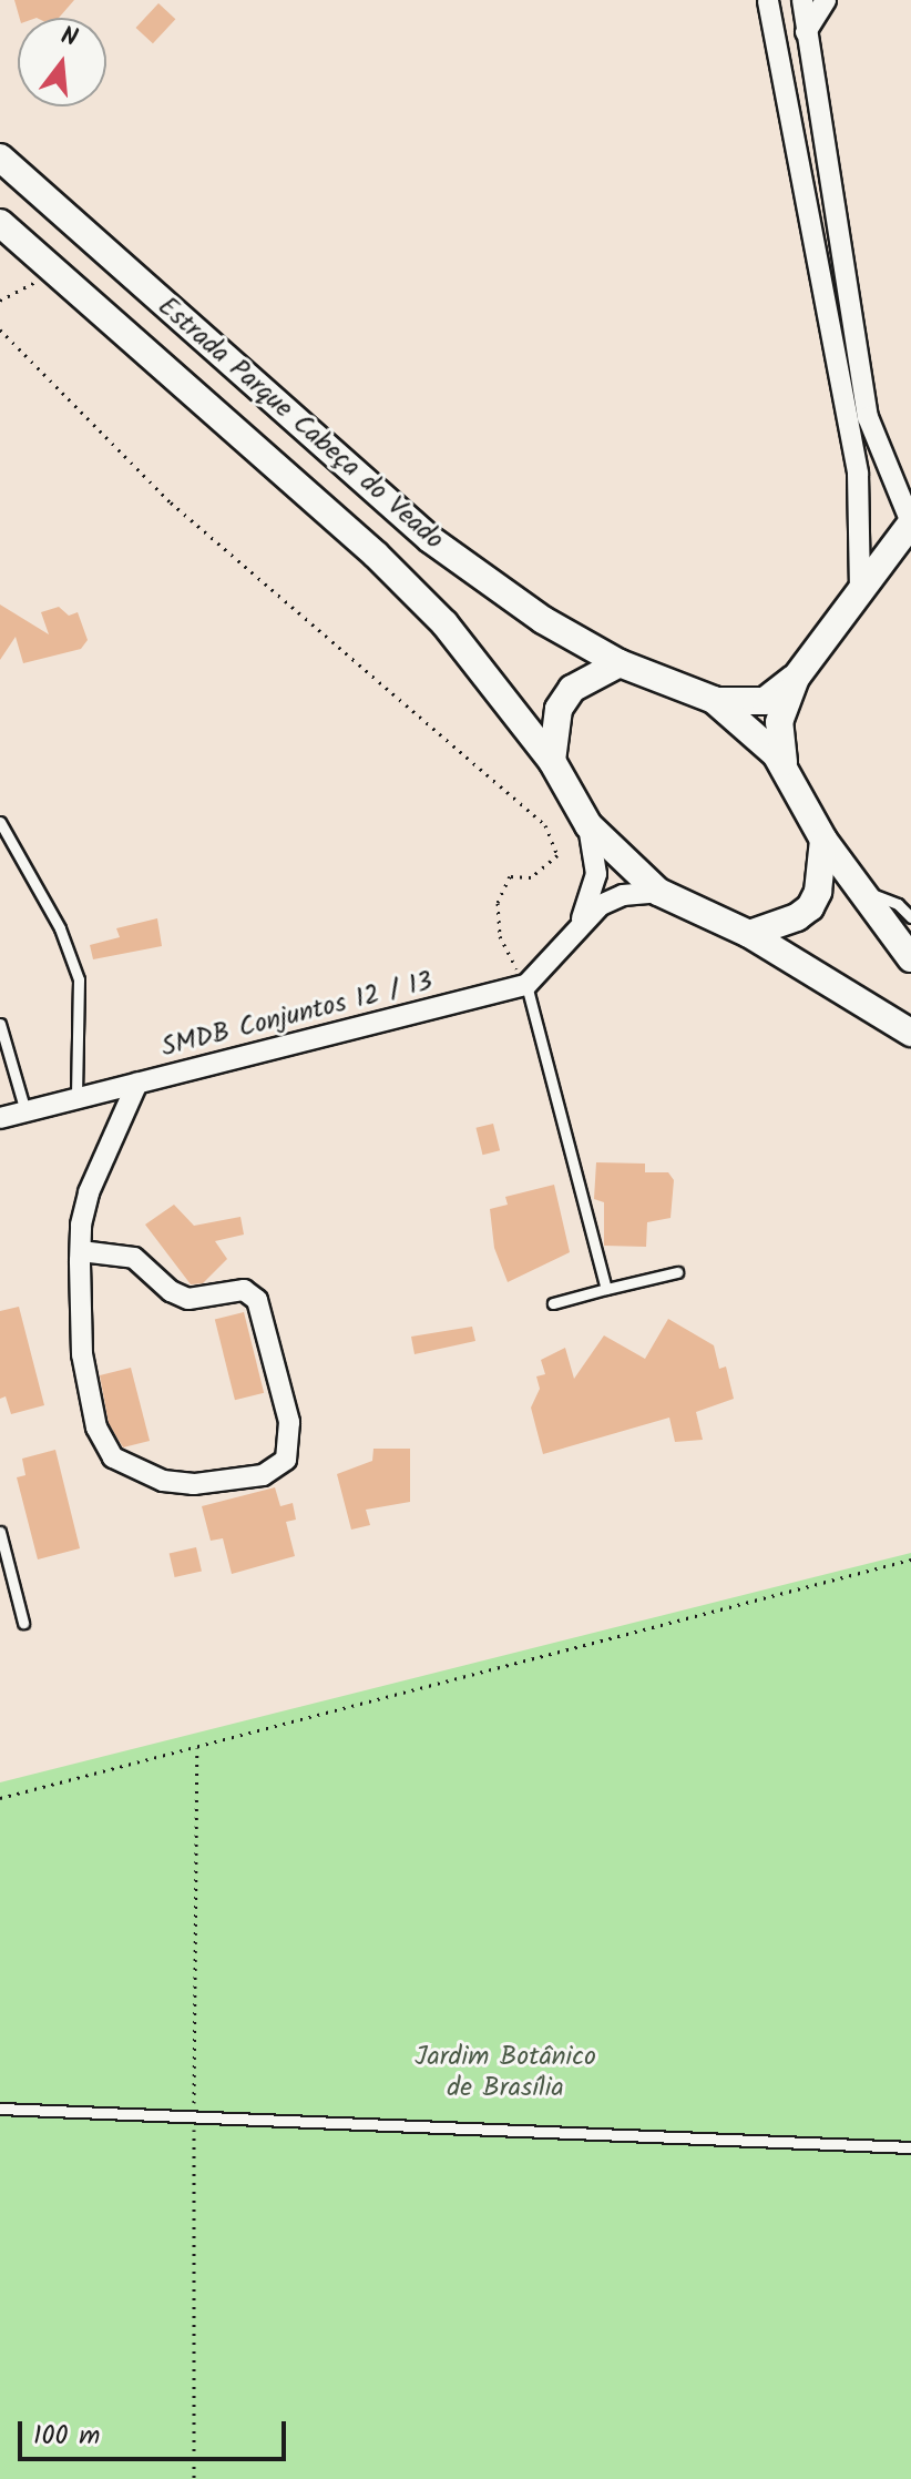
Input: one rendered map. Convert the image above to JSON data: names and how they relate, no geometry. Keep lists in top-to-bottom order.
{
  "streets": {
    "main road": ["Estrada Parque Cabeça do Veado"],
    "street": ["SMDB Conjuntos 12 / 13"]
  },
  "parks": ["Jardim Botânico de Brasília"],
  "scale_bar": "100 m",
  "north": "top"
}
